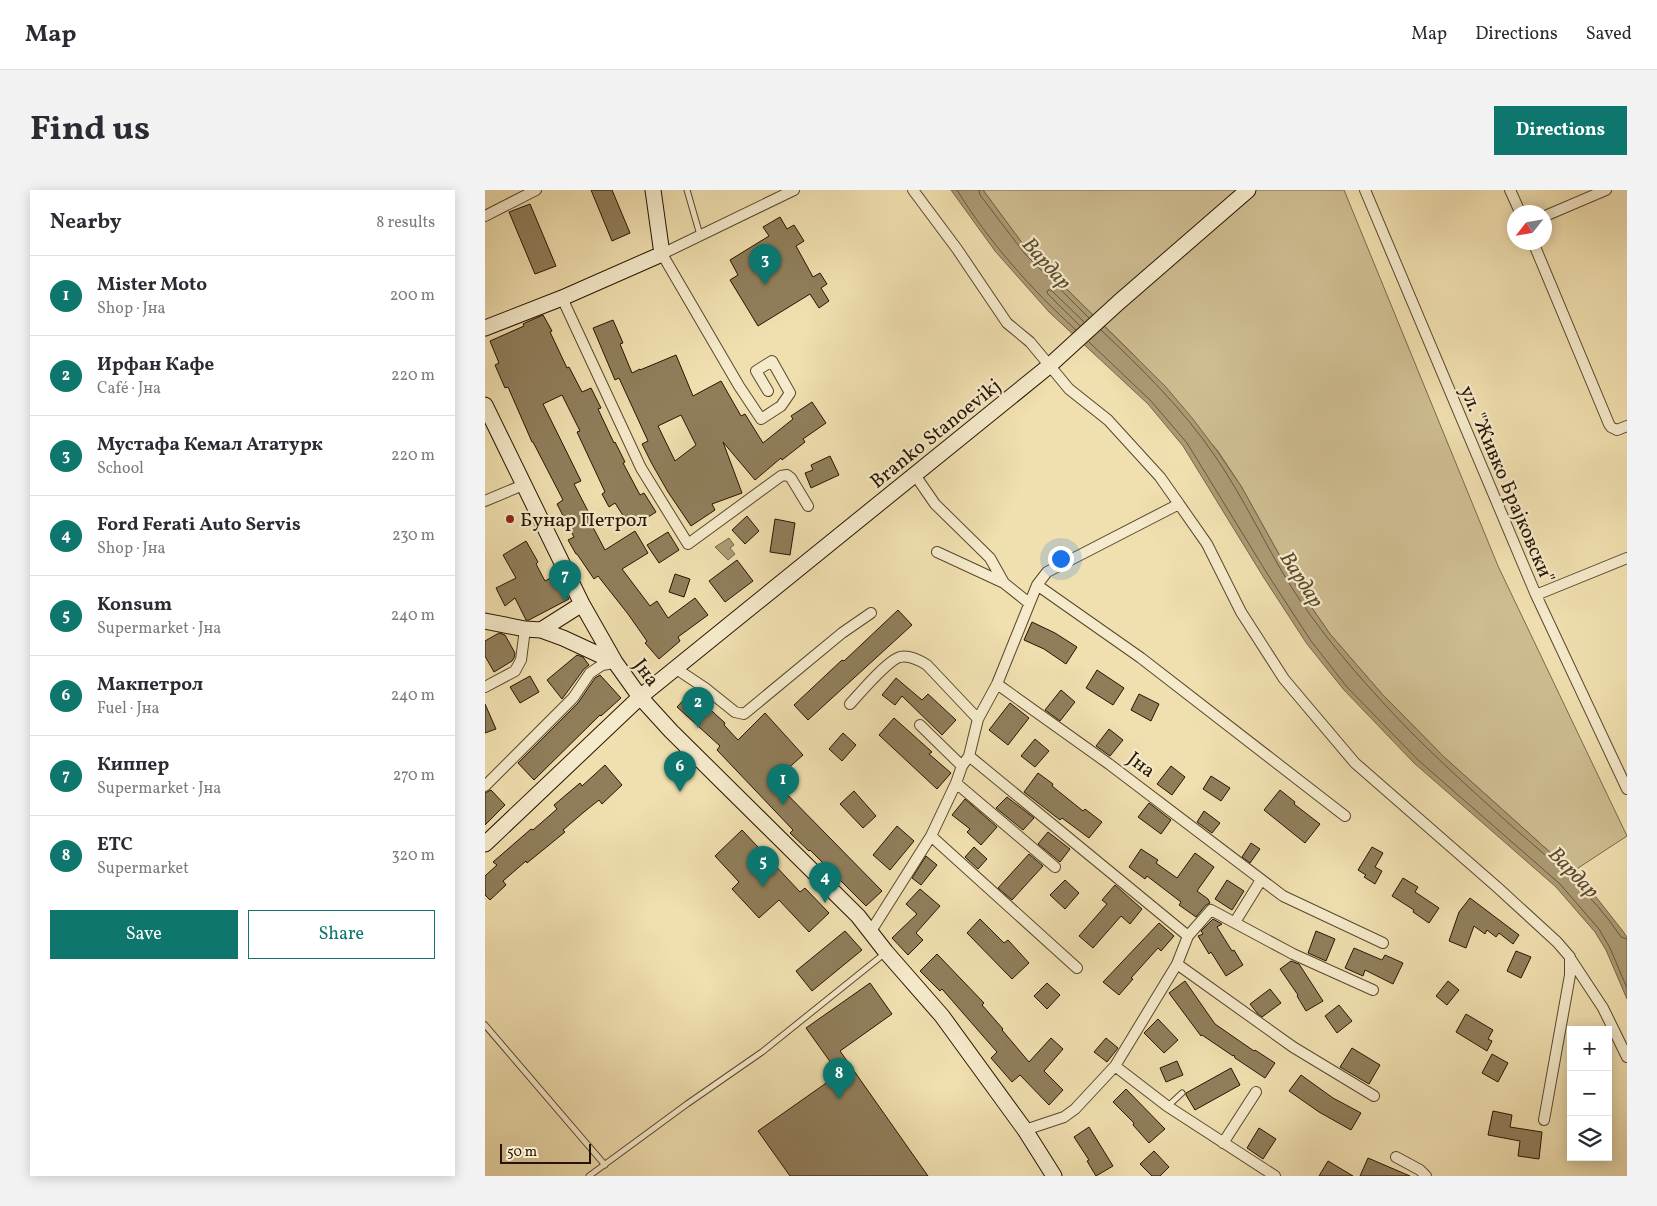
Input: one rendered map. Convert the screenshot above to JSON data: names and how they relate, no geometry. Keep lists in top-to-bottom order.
{
  "streets": {
    "street": ["Branko Stanoevikj", "ул. \"Живко Брајковски\"", "Јна"]
  },
  "crossings": [
    ["Branko Stanoevikj", "Јна"]
  ],
  "water": ["Вардар"],
  "places": ["Бунар Петрол"],
  "scale_bar": "50 m",
  "north": "bottom left",
  "page": {
    "header": "Map",
    "nav": ["Map", "Directions", "Saved"],
    "title": "Find us",
    "buttons": [
      "Directions",
      ["Save", "Share"]
    ],
    "heading": ["Nearby", "8 results"],
    "pins": [
      "3",
      "7",
      "2",
      "6",
      "1",
      "5",
      "4",
      "8"
    ],
    "list": [
      {
        "mark": "1",
        "name": "Mister Moto",
        "note": "Shop · Јна",
        "value": "200 m"
      },
      {
        "mark": "2",
        "name": "Ирфан Кафе",
        "note": "Café · Јна",
        "value": "220 m"
      },
      {
        "mark": "3",
        "name": "Мустафа Кемал Ататурк",
        "note": "School",
        "value": "220 m"
      },
      {
        "mark": "4",
        "name": "Ford Ferati Auto Servis",
        "note": "Shop · Јна",
        "value": "230 m"
      },
      {
        "mark": "5",
        "name": "Konsum",
        "note": "Supermarket · Јна",
        "value": "240 m"
      },
      {
        "mark": "6",
        "name": "Макпетрол",
        "note": "Fuel · Јна",
        "value": "240 m"
      },
      {
        "mark": "7",
        "name": "Киппер",
        "note": "Supermarket · Јна",
        "value": "270 m"
      },
      {
        "mark": "8",
        "name": "ETC",
        "note": "Supermarket",
        "value": "320 m"
      }
    ],
    "map_buttons": ["+", "−"],
    "scale": "50 m"
  }
}
